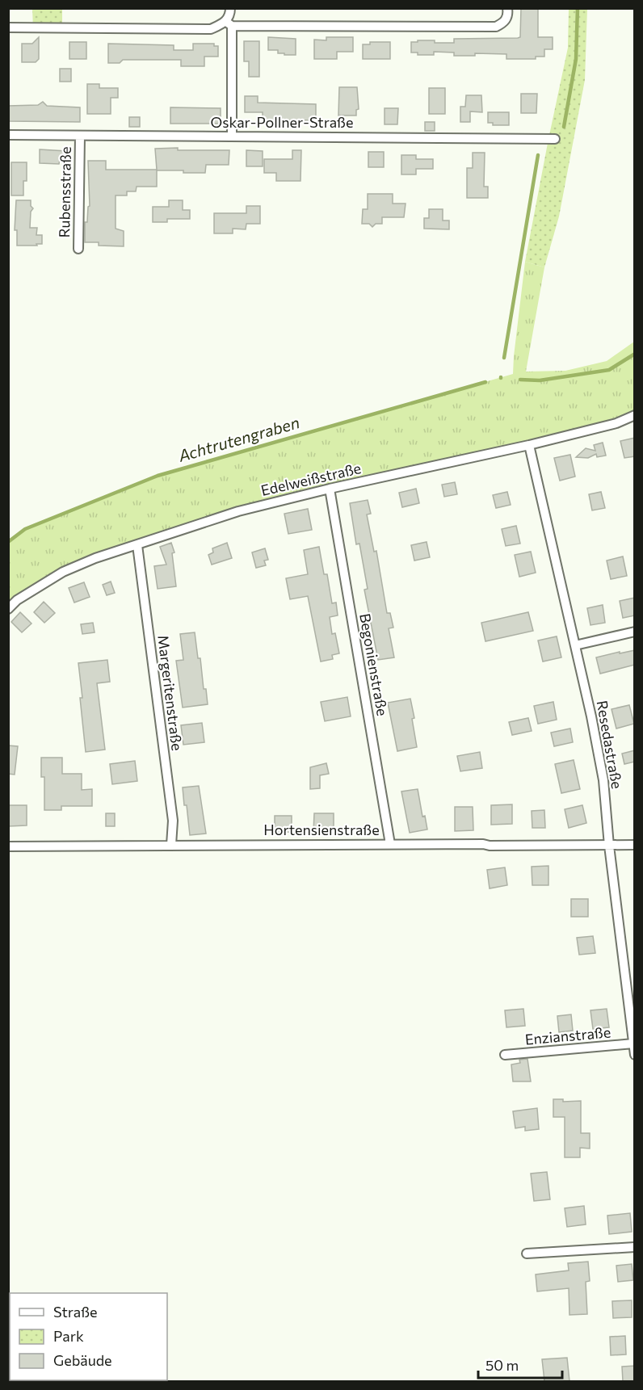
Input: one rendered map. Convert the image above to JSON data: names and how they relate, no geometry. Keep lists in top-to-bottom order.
{
  "streets": {
    "street": [
      "Oskar-Pollner-Straße",
      "Rubensstraße",
      "Edelweißstraße",
      "Begonienstraße",
      "Margeritenstraße",
      "Resedastraße",
      "Hortensienstraße",
      "Enzianstraße"
    ]
  },
  "crossings": [
    ["Oskar-Pollner-Straße", "Rubensstraße"],
    ["Edelweißstraße", "Begonienstraße"],
    ["Edelweißstraße", "Margeritenstraße"],
    ["Edelweißstraße", "Resedastraße"],
    ["Begonienstraße", "Hortensienstraße"],
    ["Margeritenstraße", "Hortensienstraße"],
    ["Resedastraße", "Hortensienstraße"],
    ["Resedastraße", "Enzianstraße"]
  ],
  "water": ["Achtrutengraben"],
  "legend": ["Straße", "Park", "Gebäude"],
  "scale_bar": "50 m"
}
